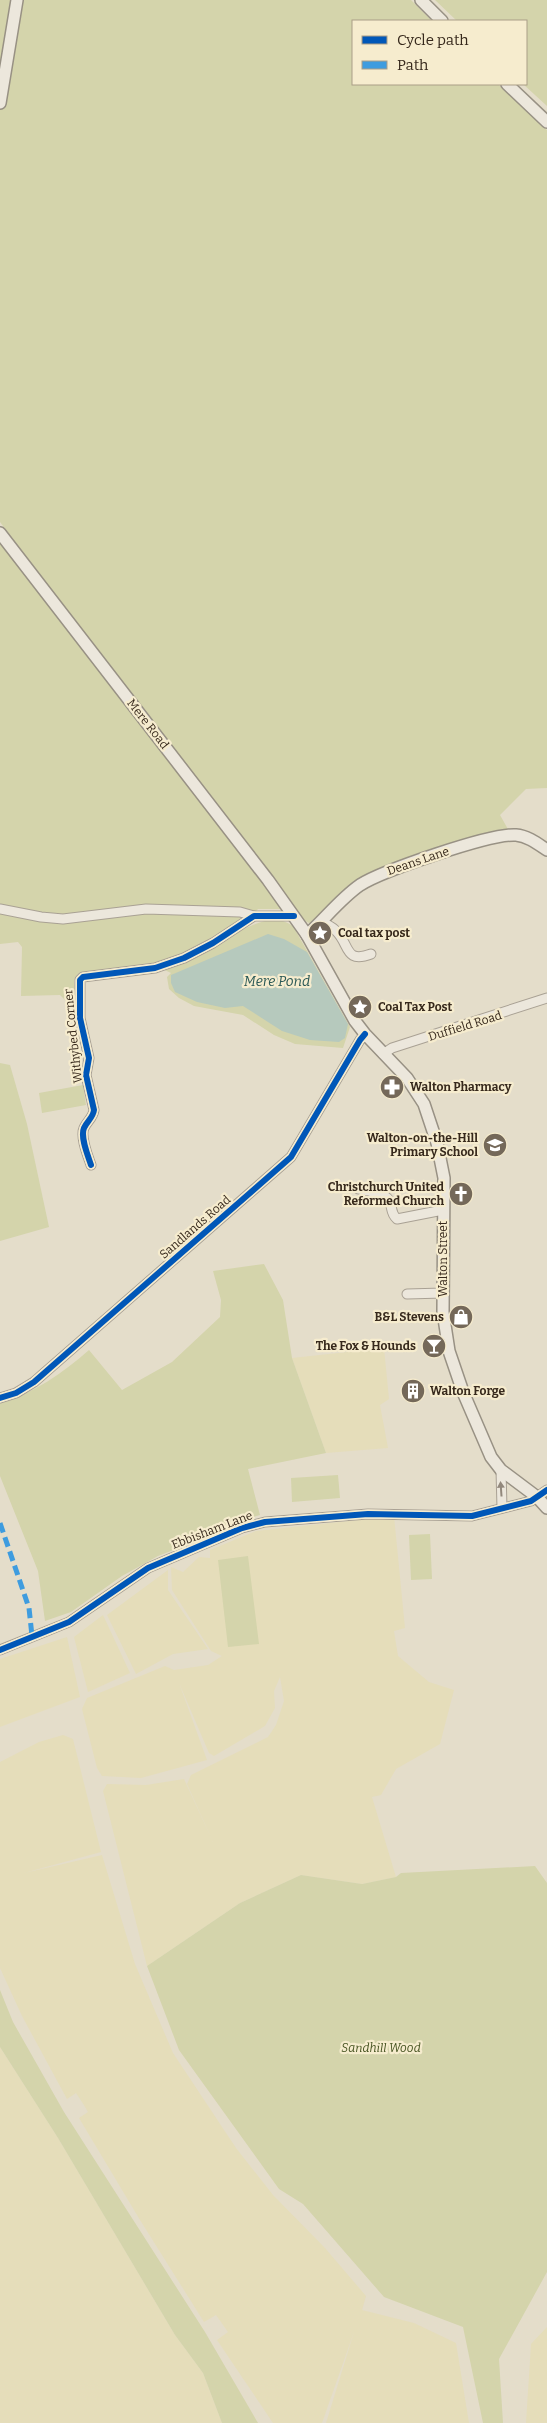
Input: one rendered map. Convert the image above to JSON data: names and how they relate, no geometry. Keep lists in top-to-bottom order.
{
  "streets": {
    "main road": ["Mere Road", "Deans Lane", "Walton Street"],
    "street": [
      "Duffield Road",
      "Withybed Corner",
      "Sandlands Road",
      "Ebbisham Lane"
    ]
  },
  "crossings": [
    ["Mere Road", "Walton Street"],
    ["Deans Lane", "Walton Street"],
    ["Duffield Road", "Walton Street"],
    ["Sandlands Road", "Walton Street"],
    ["Walton Street", "Ebbisham Lane"]
  ],
  "water": ["Mere Pond"],
  "parks": ["Sandhill Wood"],
  "places": {
    "place": ["Coal tax post", "Coal Tax Post"],
    "pharmacy": ["Walton Pharmacy"],
    "school or university": ["Walton-on-the-Hill Primary School"],
    "church": ["Christchurch United Reformed Church"],
    "shop": ["B&L Stevens"],
    "bar": ["The Fox & Hounds"],
    "building": ["Walton Forge"]
  },
  "legend": ["Cycle path", "Path"]
}
